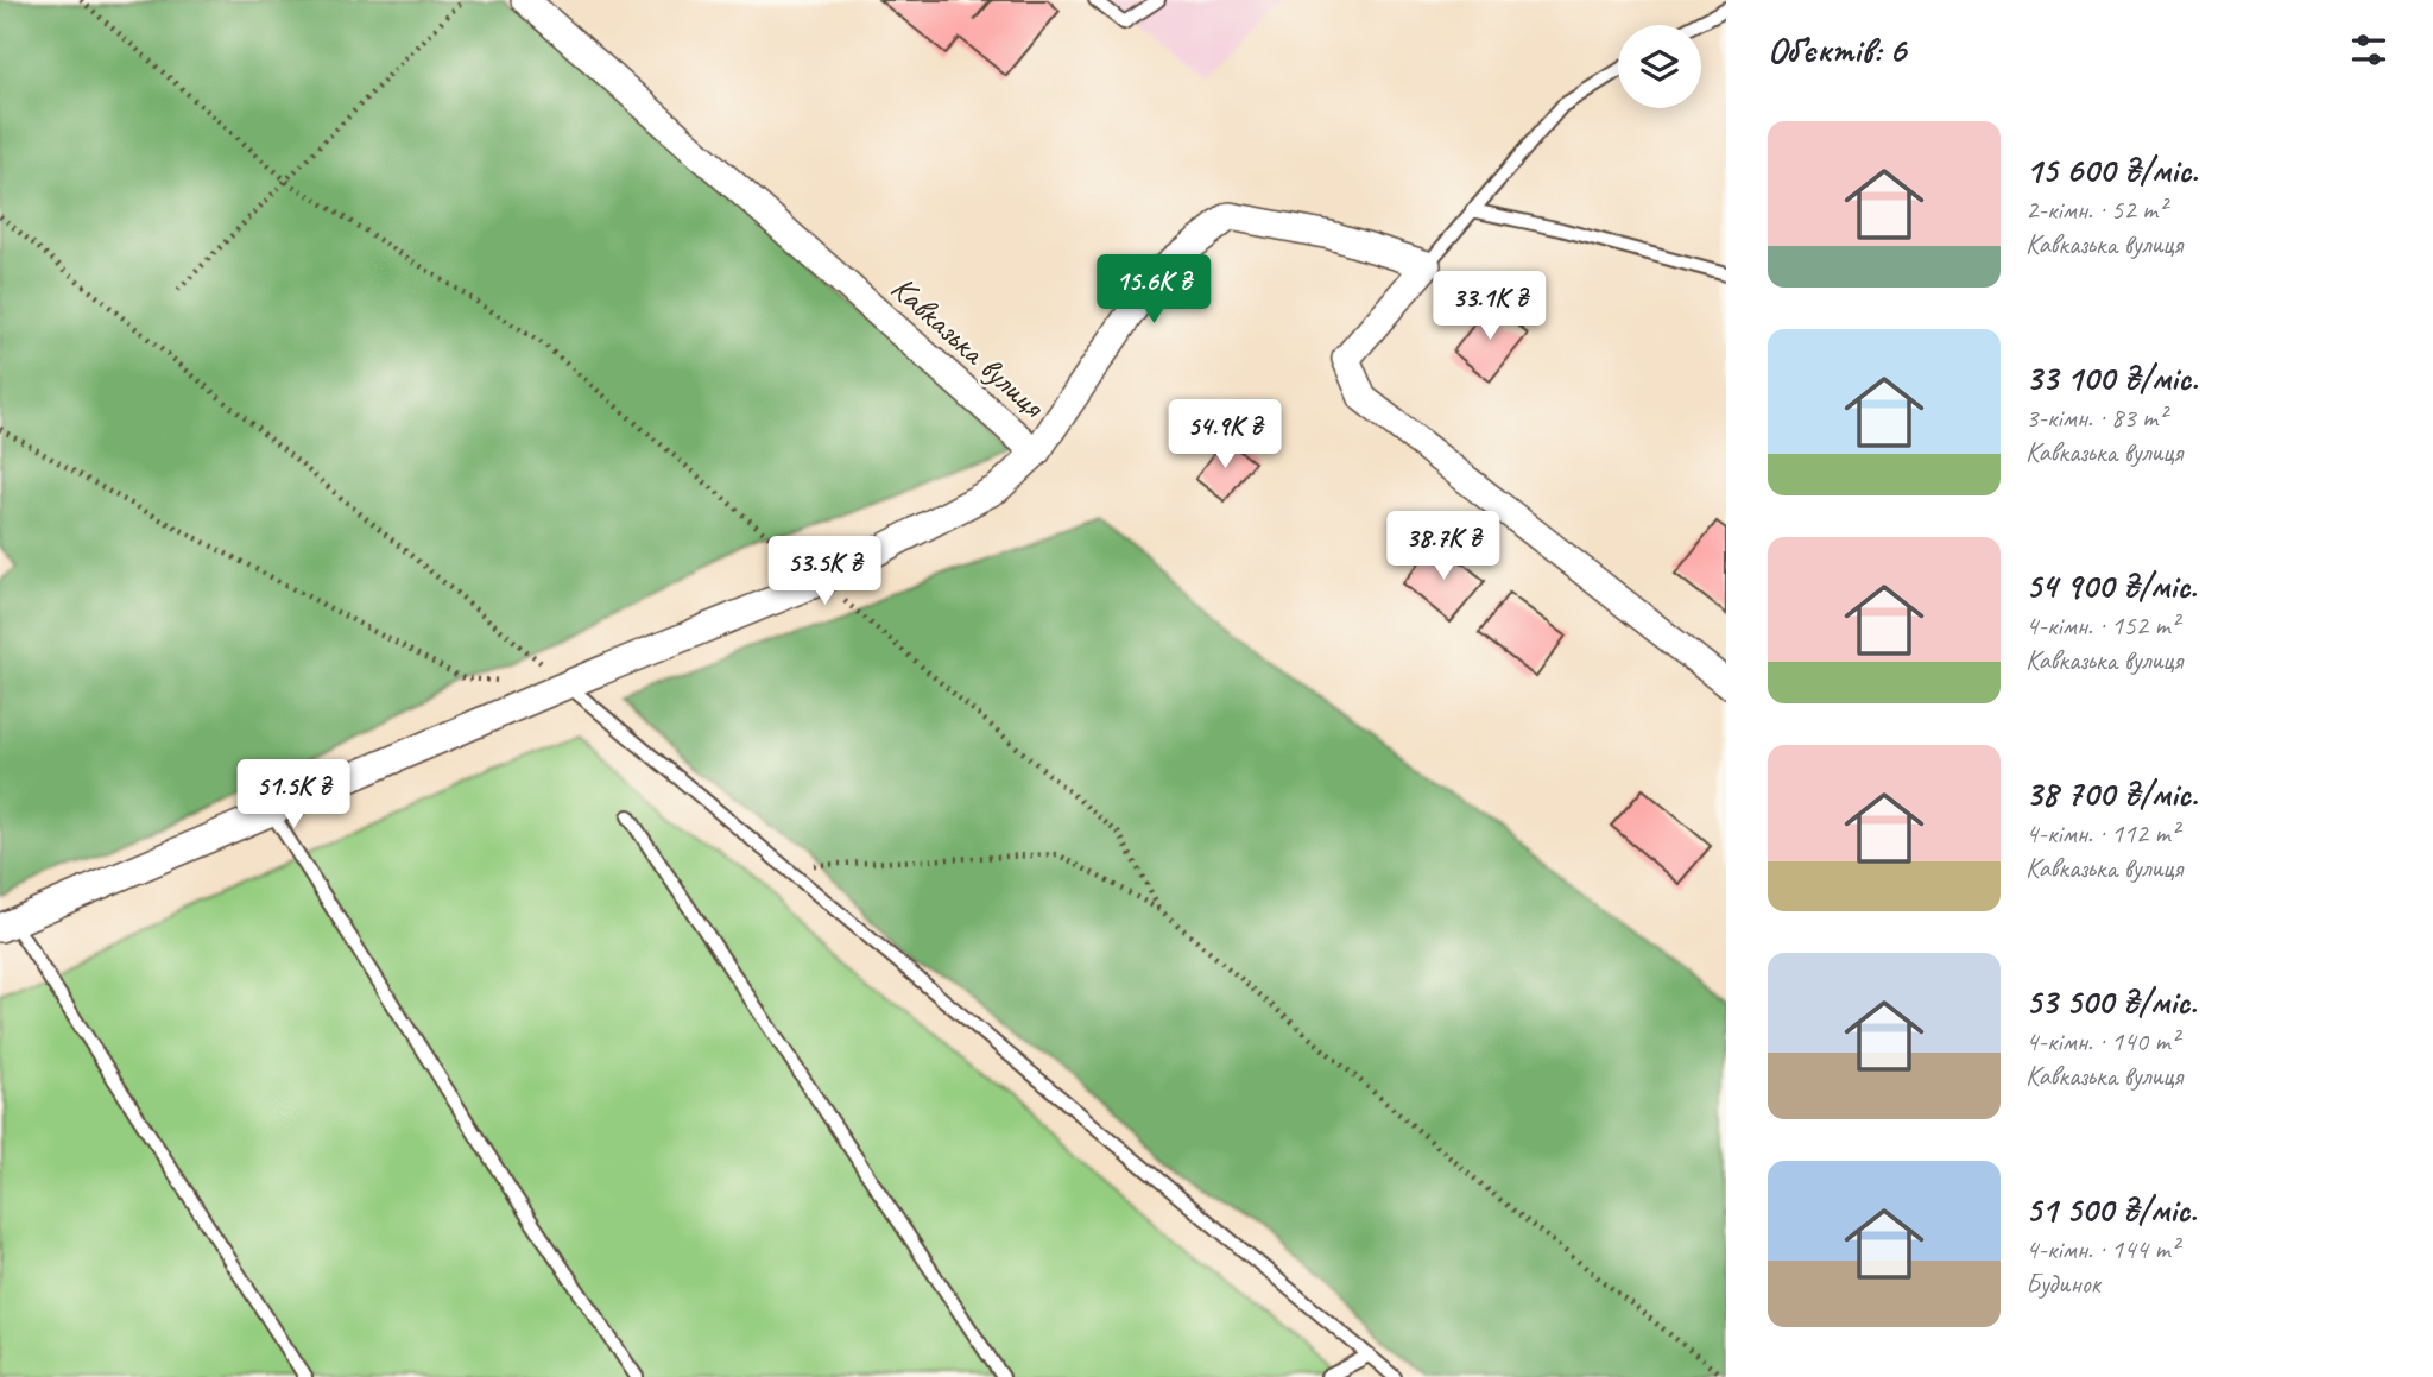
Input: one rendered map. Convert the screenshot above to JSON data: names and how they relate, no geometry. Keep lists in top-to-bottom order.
{
  "streets": {
    "street": ["Кавказька вулиця"]
  },
  "page": {
    "heading": "Об’єктів: 6",
    "list": [
      {
        "name": "15 600 ₴/міс.",
        "note": "2-кімн. · 52 m² · Кавказька вулиця"
      },
      {
        "name": "33 100 ₴/міс.",
        "note": "3-кімн. · 83 m² · Кавказька вулиця"
      },
      {
        "name": "54 900 ₴/міс.",
        "note": "4-кімн. · 152 m² · Кавказька вулиця"
      },
      {
        "name": "38 700 ₴/міс.",
        "note": "4-кімн. · 112 m² · Кавказька вулиця"
      },
      {
        "name": "53 500 ₴/міс.",
        "note": "4-кімн. · 140 m² · Кавказька вулиця"
      },
      {
        "name": "51 500 ₴/міс.",
        "note": "4-кімн. · 144 m² · Будинок"
      }
    ],
    "price": [
      "15.6K ₴",
      "33.1K ₴",
      "54.9K ₴",
      "38.7K ₴",
      "53.5K ₴",
      "51.5K ₴"
    ]
  }
}
